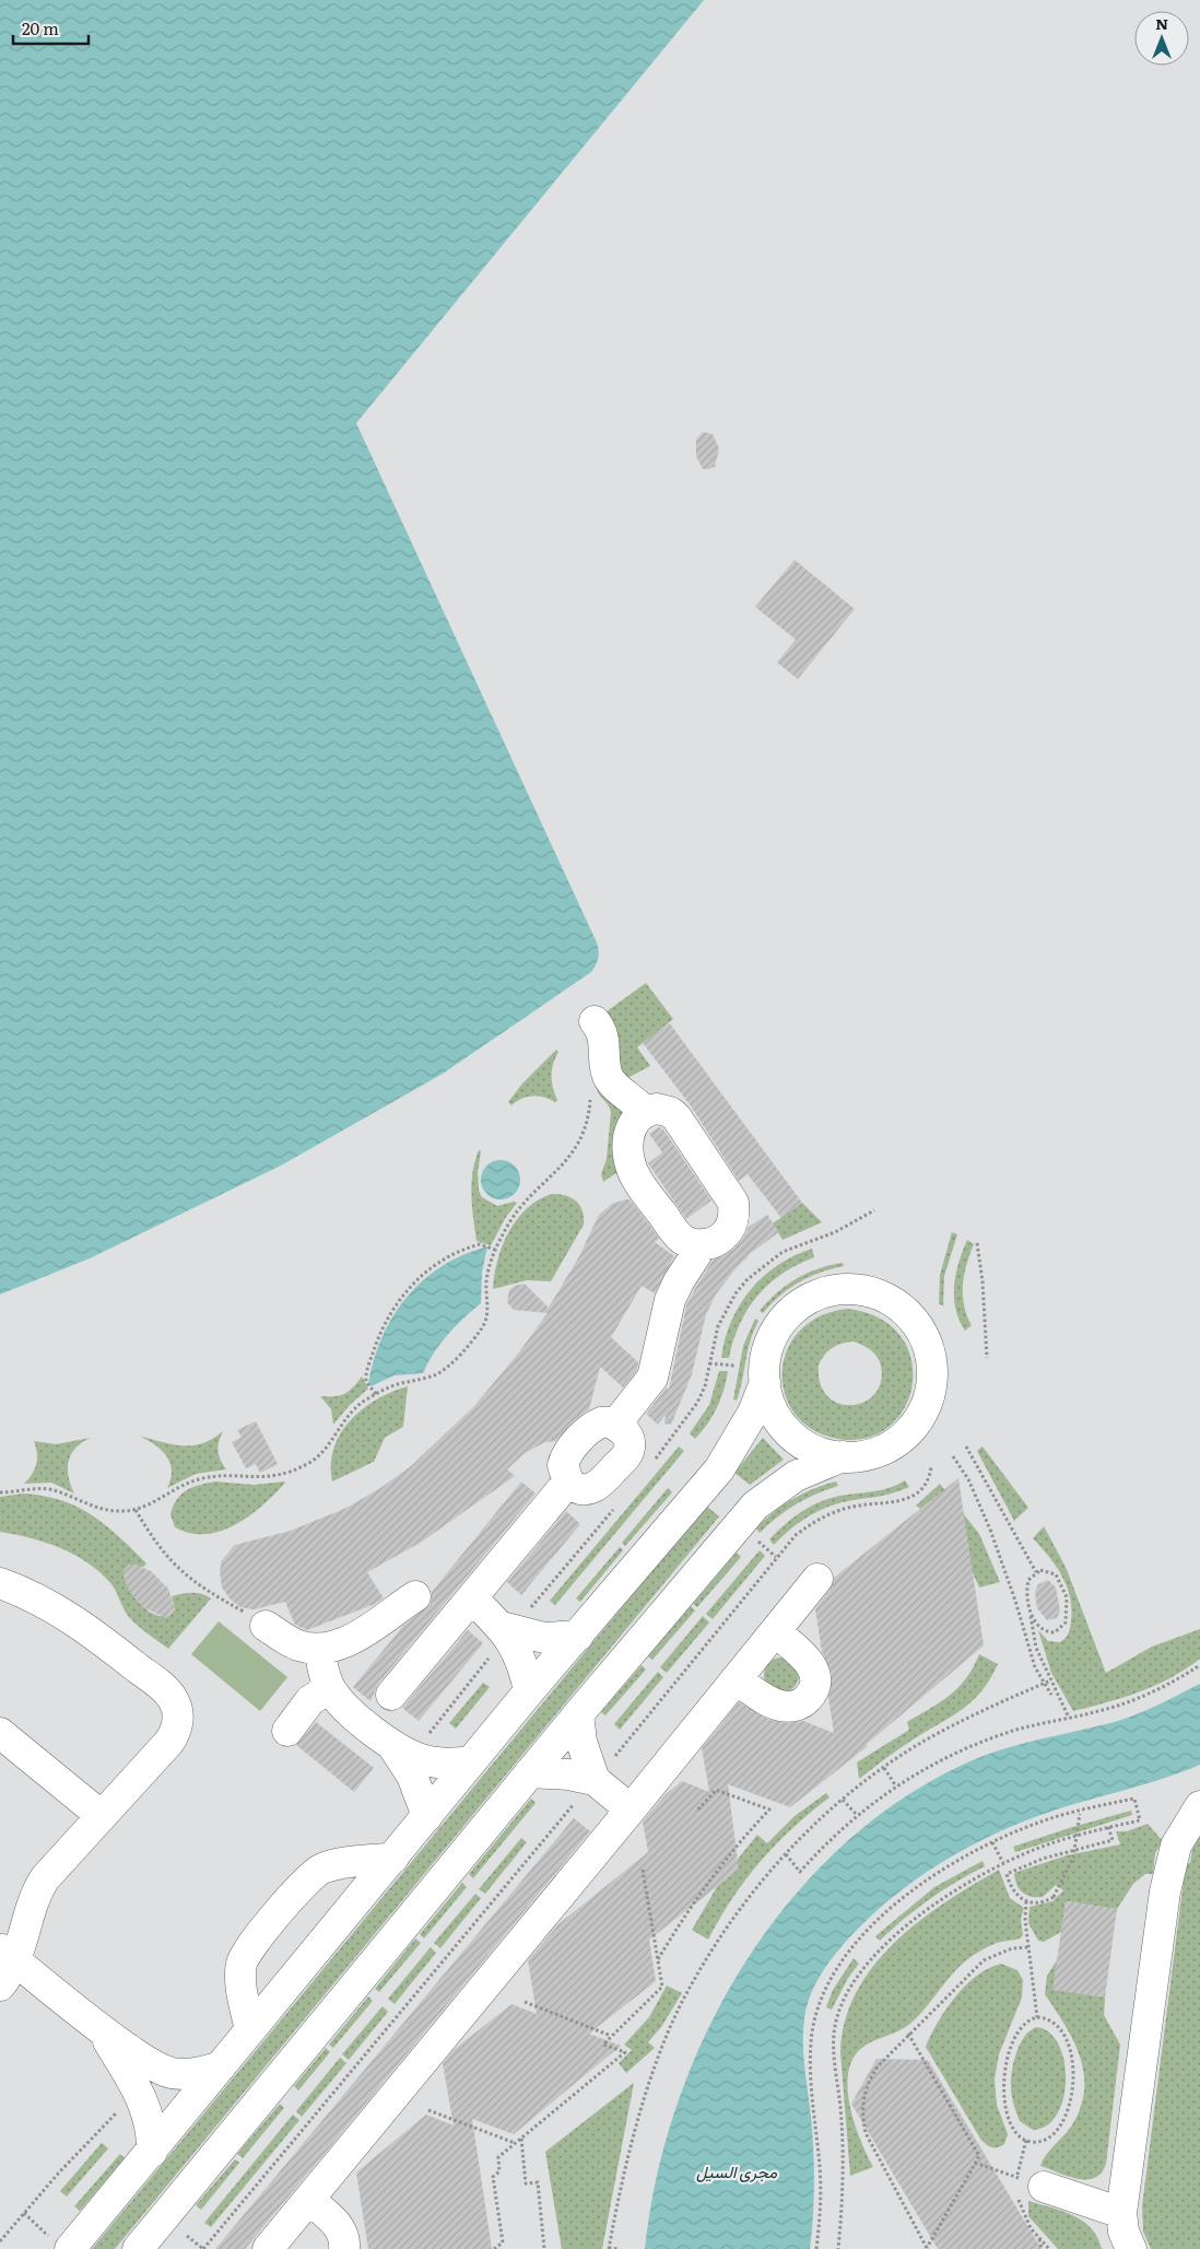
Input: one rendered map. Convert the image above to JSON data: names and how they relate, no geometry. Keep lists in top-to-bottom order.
{
  "water": ["مجرى السيل"],
  "scale_bar": "20 m",
  "north": "top"
}
